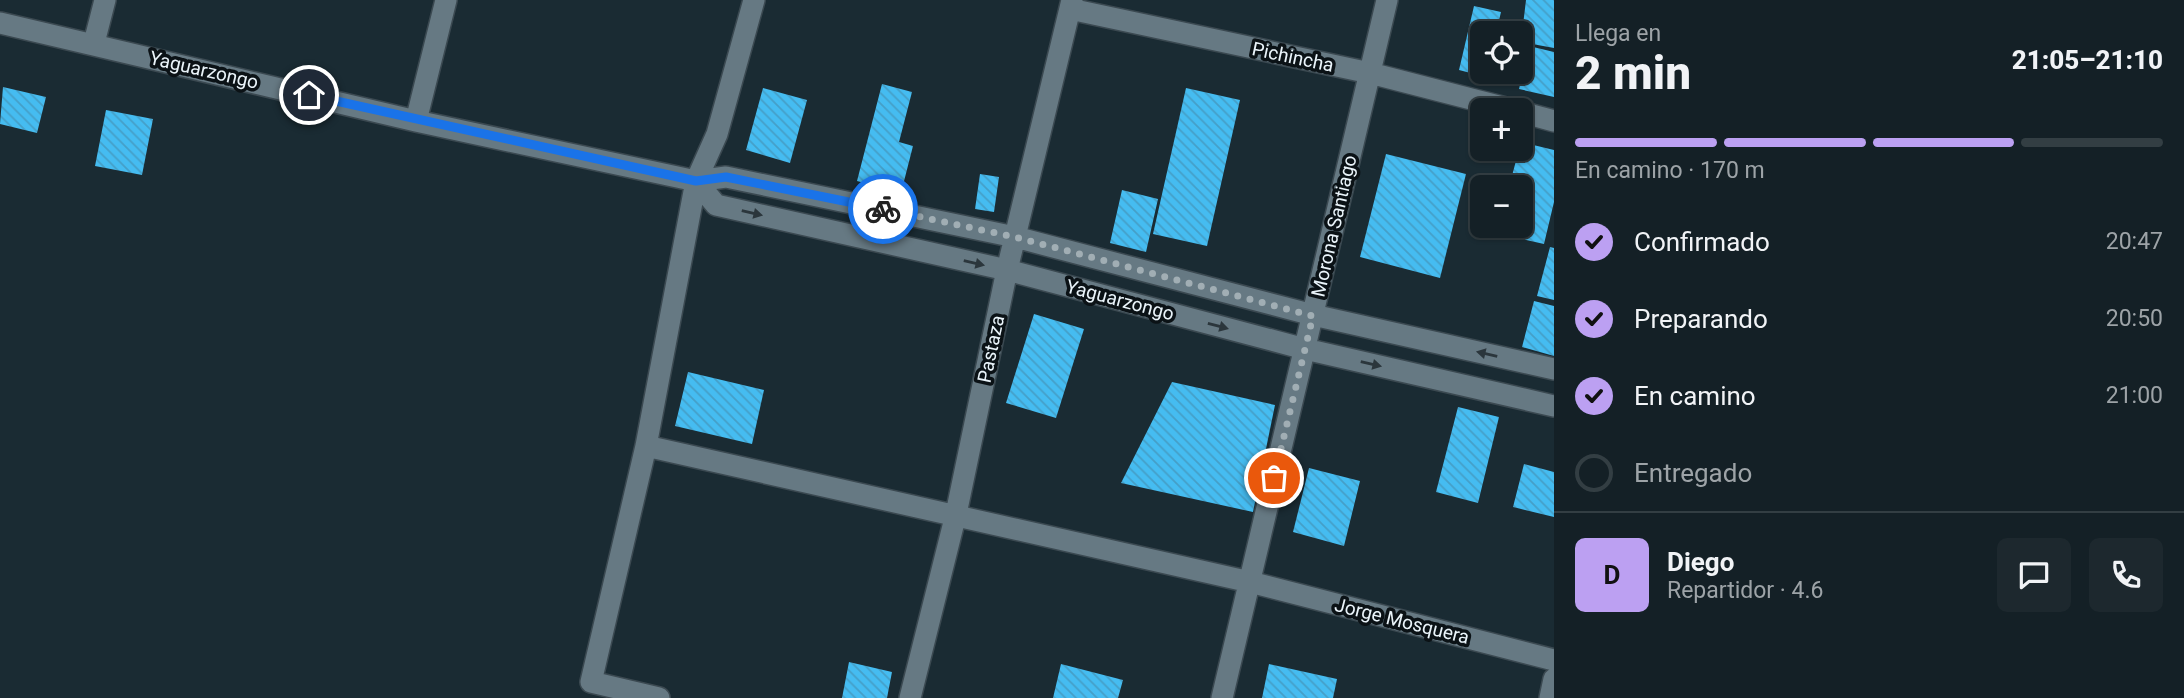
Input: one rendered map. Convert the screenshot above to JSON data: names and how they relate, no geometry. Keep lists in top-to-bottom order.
{
  "streets": {
    "street": [
      "Pichincha",
      "Yaguarzongo",
      "Morona Santiago",
      "Pastaza",
      "Jorge Mosquera"
    ]
  },
  "crossings": [
    ["Pichincha", "Morona Santiago"],
    ["Pichincha", "Pastaza"],
    ["Yaguarzongo", "Morona Santiago"],
    ["Yaguarzongo", "Pastaza"],
    ["Morona Santiago", "Jorge Mosquera"],
    ["Pastaza", "Jorge Mosquera"]
  ],
  "page": {
    "heading": ["2 min", "Llega en", "21:05–21:10"],
    "panel": ["Diego", "Repartidor · 4.6"],
    "map_buttons": ["+", "−"],
    "bar": "En camino · 170 m",
    "list": [
      ["Confirmado", "20:47"],
      ["Preparando", "20:50"],
      ["En camino", "21:00"],
      "Entregado"
    ],
    "round": "D"
  }
}
